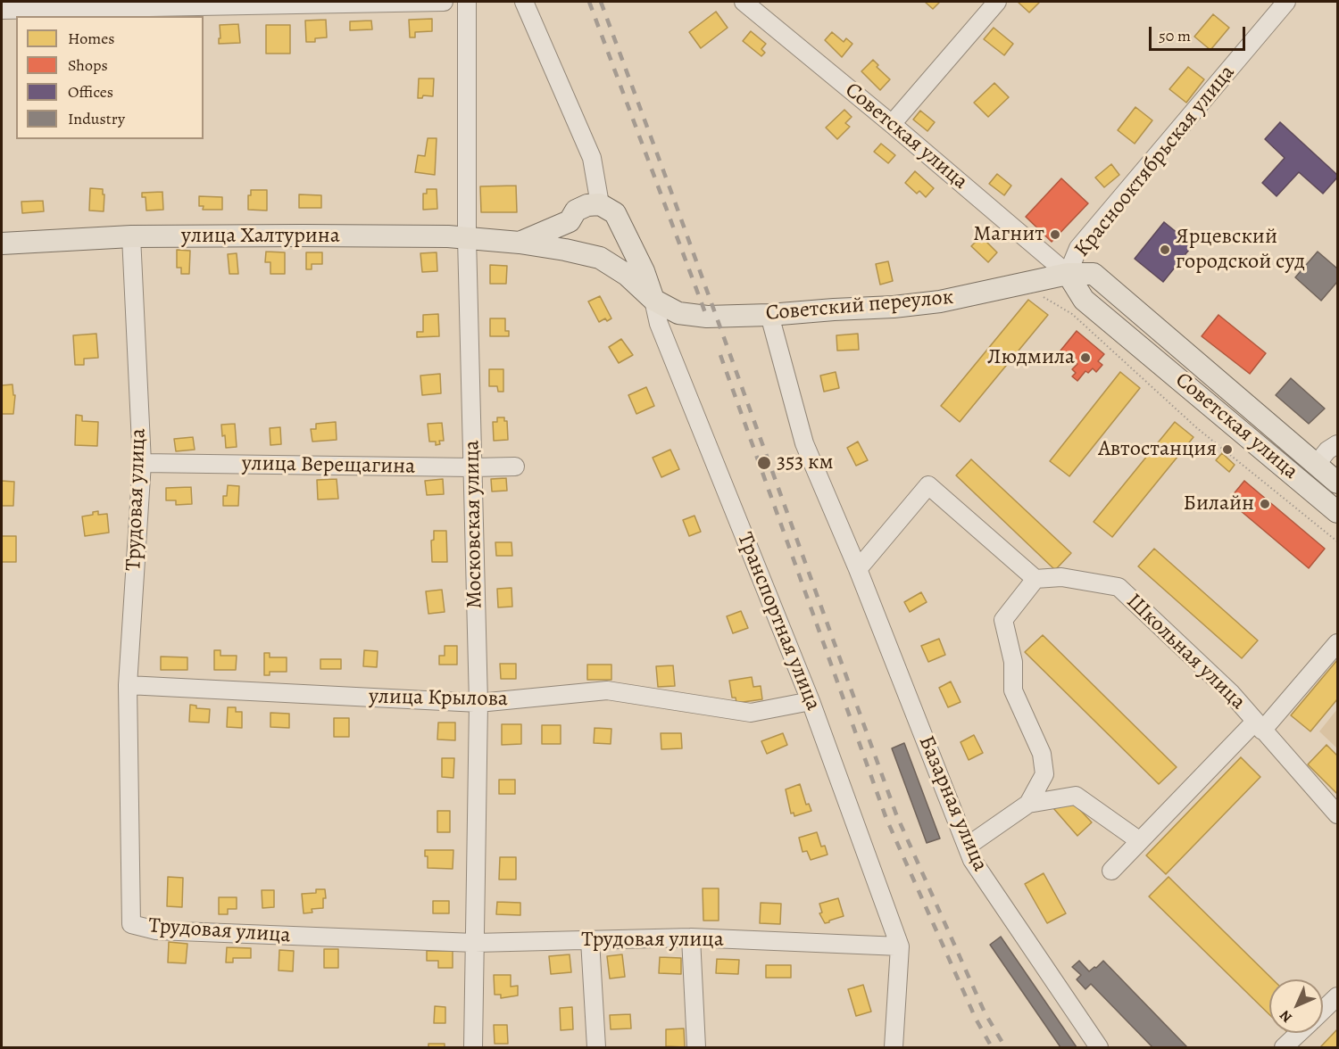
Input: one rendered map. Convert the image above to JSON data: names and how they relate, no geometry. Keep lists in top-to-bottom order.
{
  "streets": {
    "main road": ["Советская улица", "улица Халтурина", "Советский переулок"],
    "street": [
      "Краснооктябрьская улица",
      "улица Верещагина",
      "Трудовая улица",
      "Московская улица",
      "Транспортная улица",
      "Школьная улица",
      "улица Крылова",
      "Базарная улица"
    ]
  },
  "crossings": [
    ["Советская улица", "Краснооктябрьская улица"],
    ["Советская улица", "Советский переулок"],
    ["Краснооктябрьская улица", "Советский переулок"],
    ["улица Халтурина", "Советский переулок"],
    ["улица Халтурина", "Трудовая улица"],
    ["улица Халтурина", "Московская улица"],
    ["Советский переулок", "Транспортная улица"],
    ["Советский переулок", "Базарная улица"],
    ["улица Верещагина", "Трудовая улица"],
    ["улица Верещагина", "Московская улица"],
    ["Трудовая улица", "Московская улица"],
    ["Трудовая улица", "Транспортная улица"],
    ["Трудовая улица", "улица Крылова"],
    ["Московская улица", "улица Крылова"],
    ["Транспортная улица", "улица Крылова"]
  ],
  "places": [
    "Магнит",
    "Ярцевский городской суд",
    "Людмила",
    "Автостанция",
    "353 км",
    "Билайн"
  ],
  "legend": [
    "Homes",
    "Shops",
    "Offices",
    "Industry"
  ],
  "scale_bar": "50 m",
  "north": "bottom left"
}
